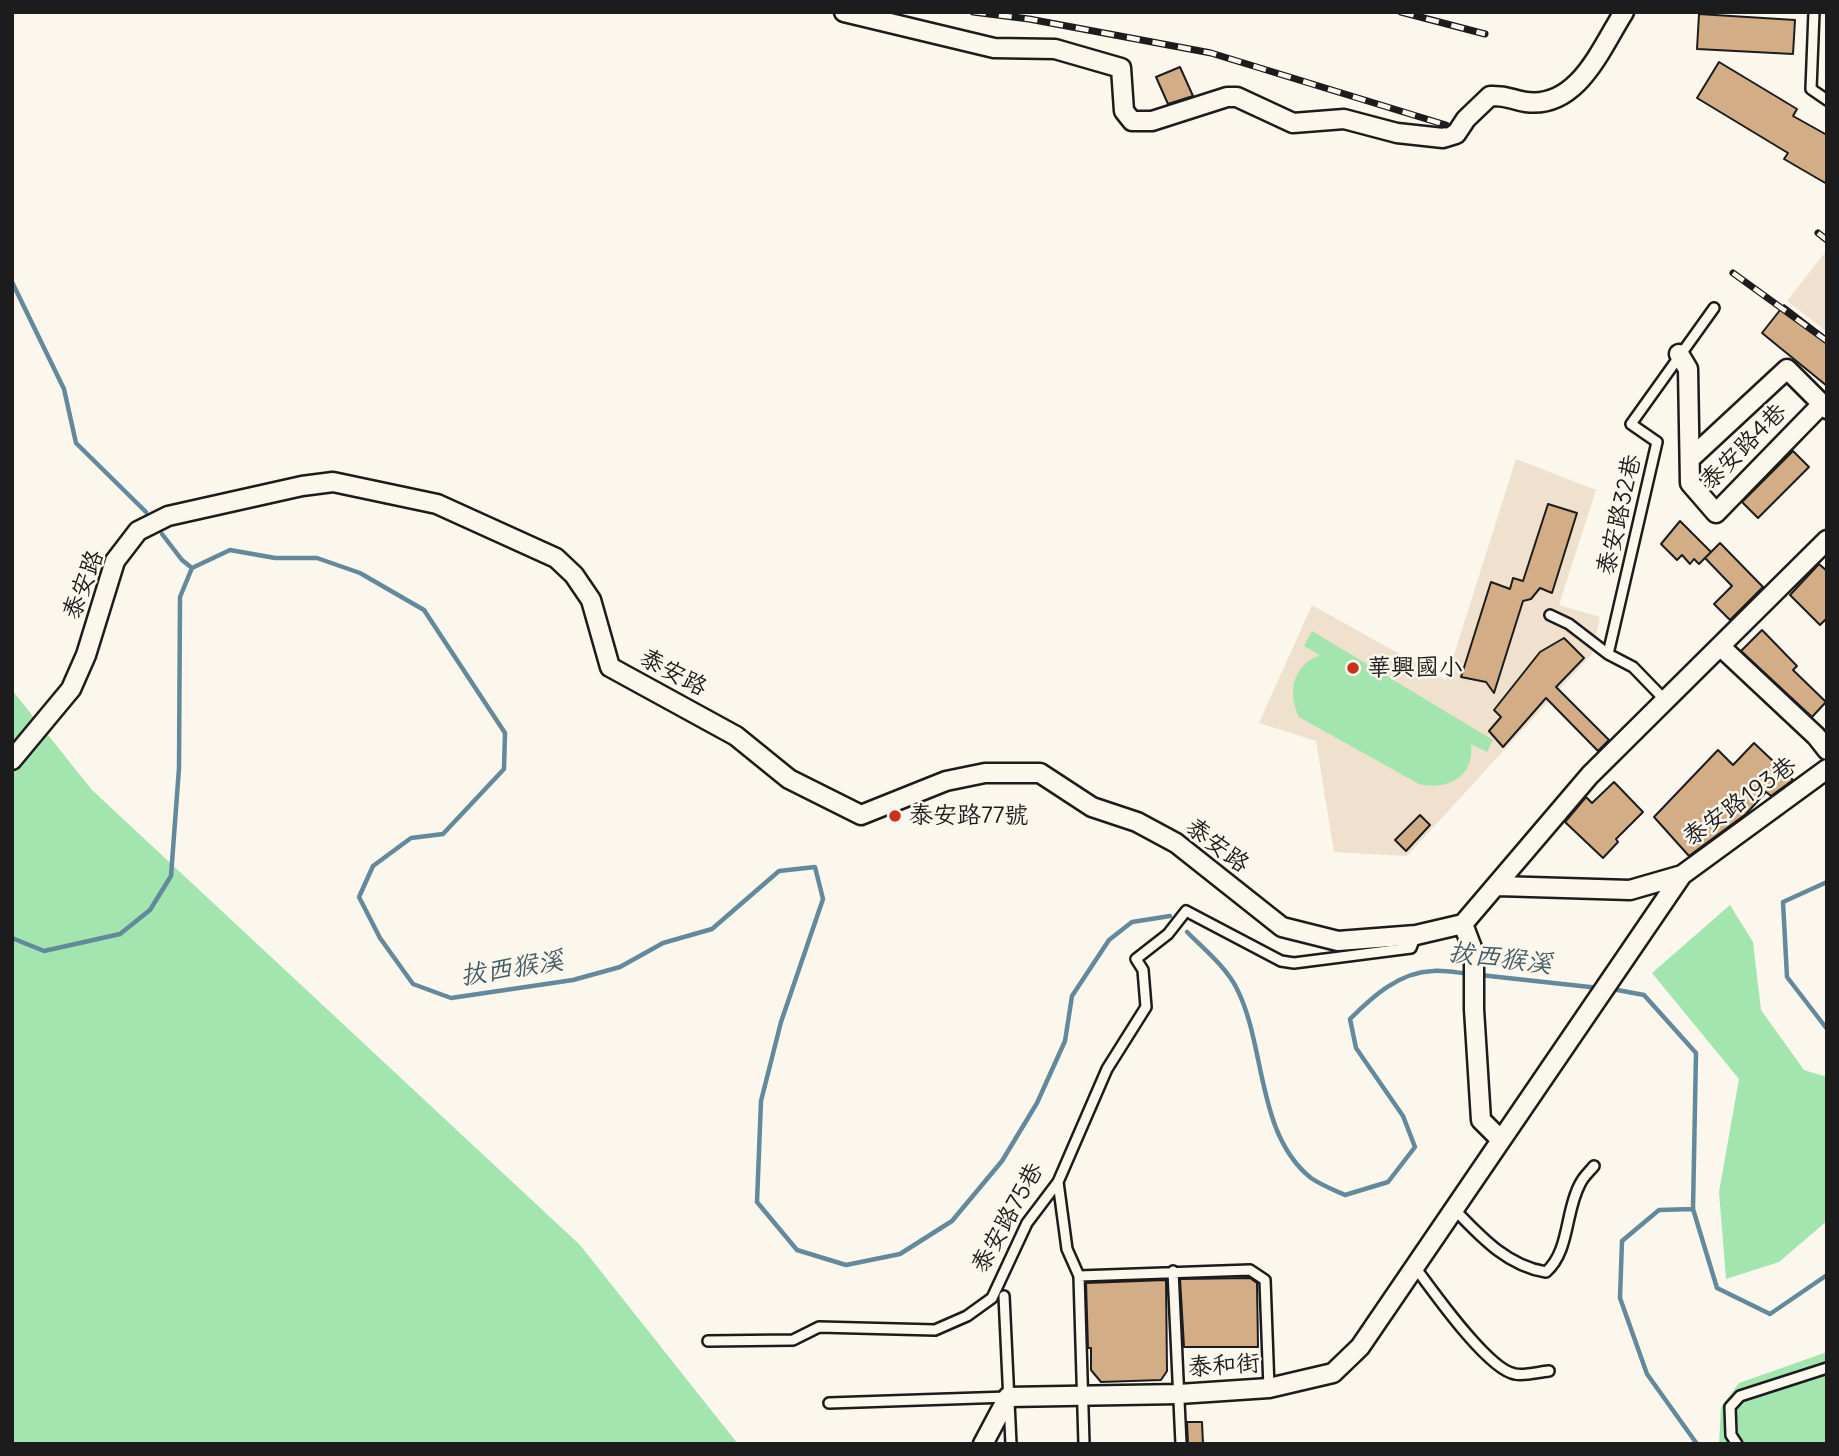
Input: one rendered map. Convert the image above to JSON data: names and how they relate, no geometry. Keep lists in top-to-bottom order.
{
  "streets": {
    "street": [
      "泰安路4巷",
      "泰安路",
      "泰安路193巷",
      "泰和街"
    ],
    "lane": ["泰安路32巷", "泰安路75巷"]
  },
  "crossings": [
    ["泰安路4巷", "泰安路32巷"],
    ["泰安路", "泰安路75巷"]
  ],
  "water": ["拔西猴溪"],
  "places": ["華興國小", "泰安路77號"]
}
